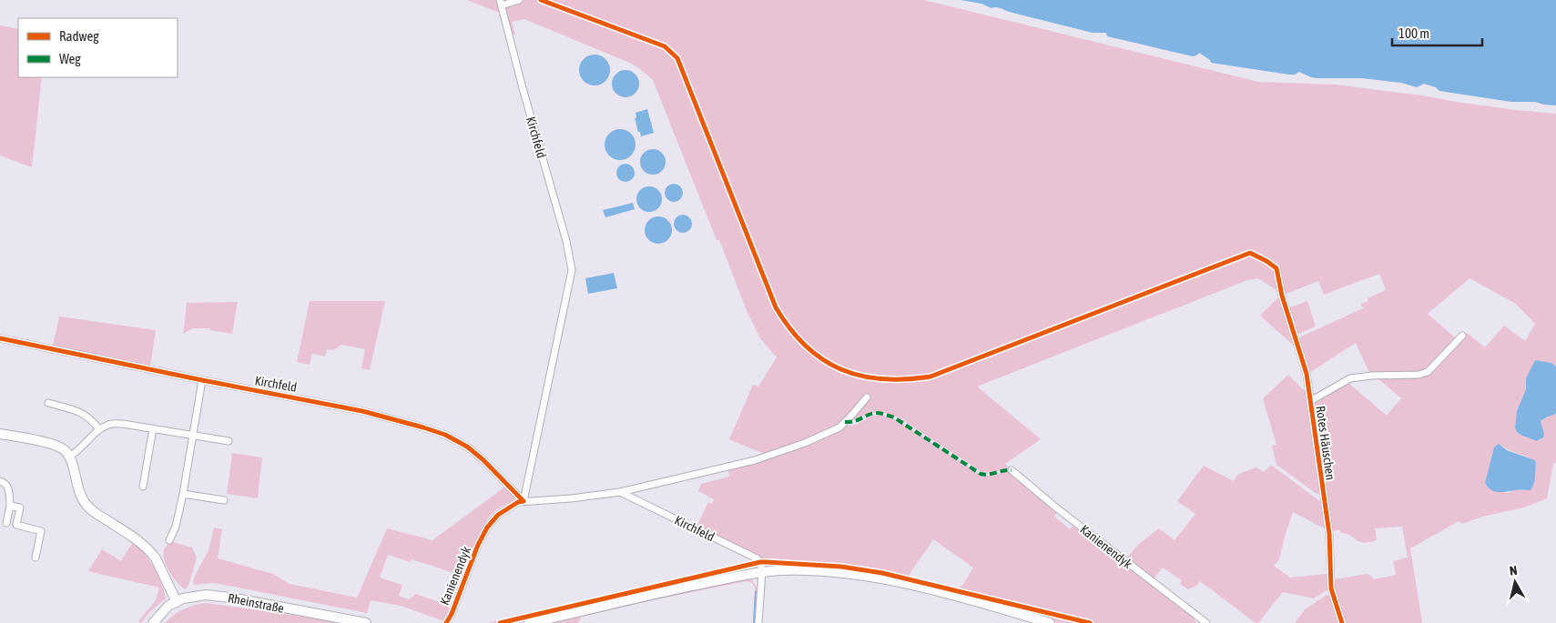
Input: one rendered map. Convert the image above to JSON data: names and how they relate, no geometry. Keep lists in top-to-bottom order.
{
  "streets": {
    "main road": ["Rheinstraße"],
    "street": ["Kirchfeld", "Rotes Häuschen", "Kanienendyk"]
  },
  "crossings": [
    ["Kirchfeld", "Kanienendyk"]
  ],
  "legend": ["Radweg", "Weg"],
  "scale_bar": "100 m",
  "north": "top"
}
